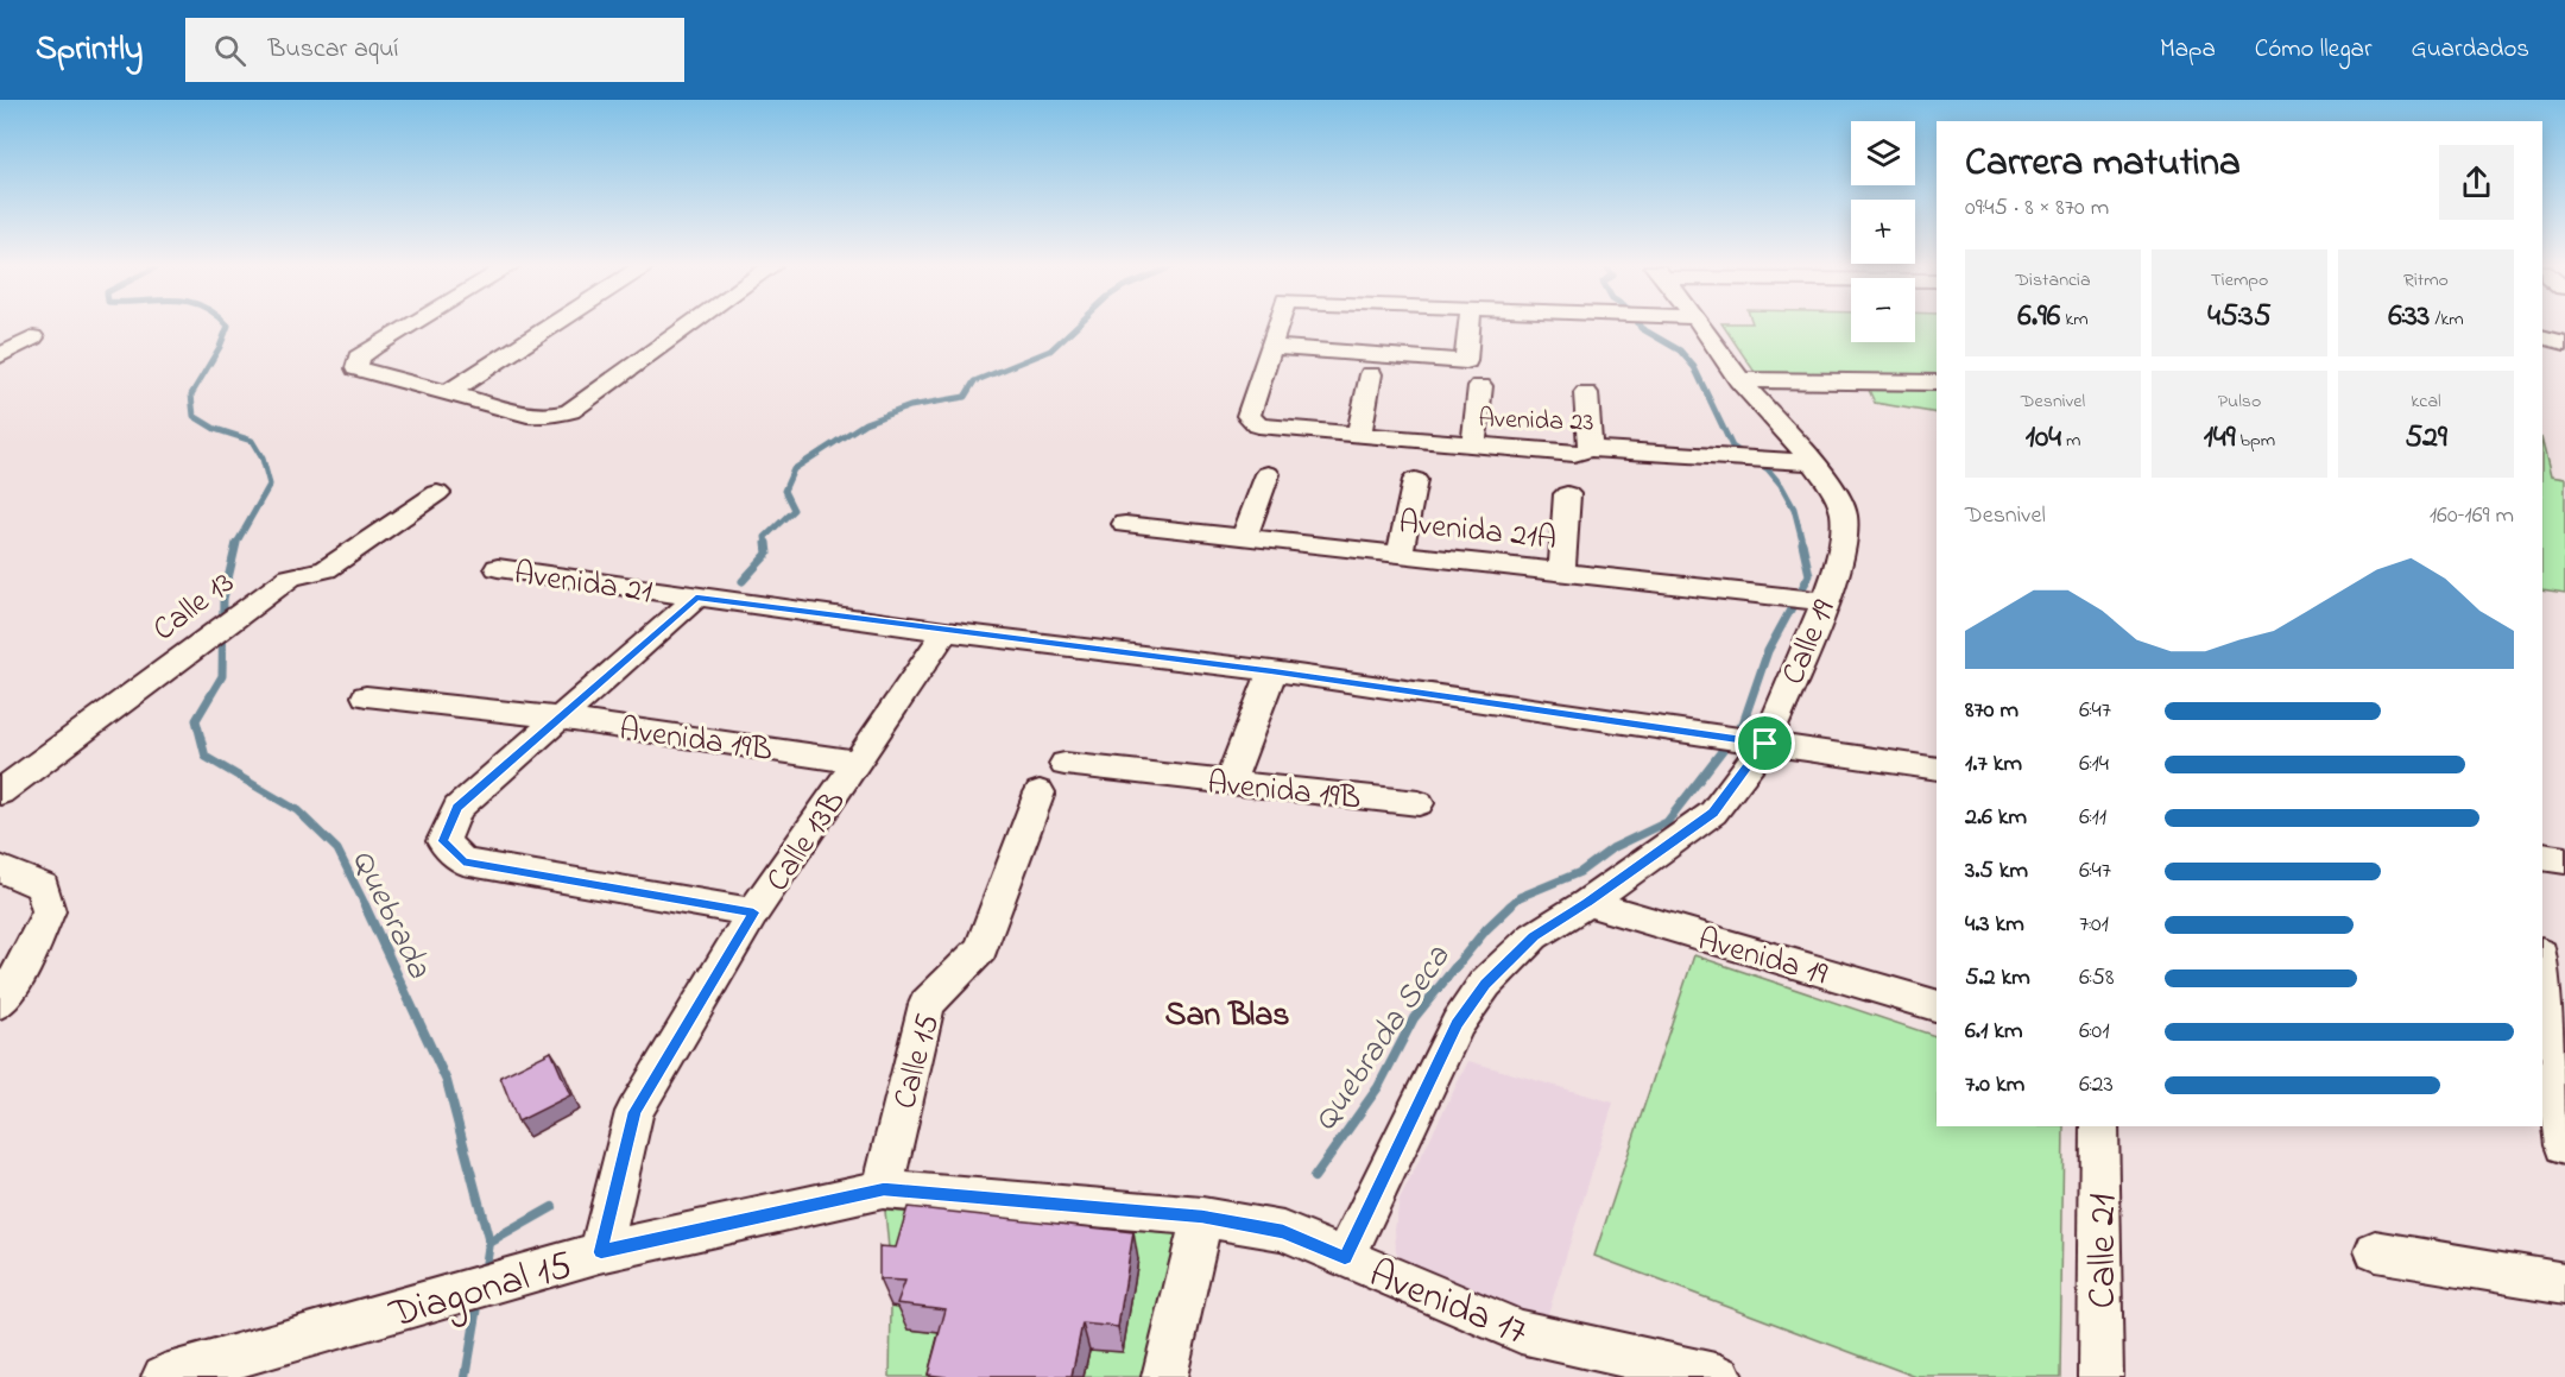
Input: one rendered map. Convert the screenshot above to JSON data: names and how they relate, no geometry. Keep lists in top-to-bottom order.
{
  "streets": {
    "street": [
      "Avenida 23",
      "Avenida 21A",
      "Avenida 21",
      "Calle 13",
      "Calle 19",
      "Avenida 19B",
      "Calle 13B",
      "Avenida 19",
      "Calle 15",
      "Calle 21",
      "Diagonal 15",
      "Avenida 17"
    ]
  },
  "crossings": [
    ["Avenida 23", "Calle 19"],
    ["Avenida 21A", "Calle 19"],
    ["Avenida 21", "Calle 19"],
    ["Avenida 21", "Calle 13B"],
    ["Calle 19", "Avenida 19"],
    ["Calle 19", "Avenida 17"],
    ["Avenida 19B", "Calle 13B"],
    ["Calle 13B", "Diagonal 15"],
    ["Calle 15", "Diagonal 15"],
    ["Calle 15", "Avenida 17"],
    ["Diagonal 15", "Avenida 17"]
  ],
  "districts": ["San Blas"],
  "water": ["Quebrada", "Quebrada Seca"],
  "page": {
    "header": "Sprintly",
    "search": "Buscar aquí",
    "nav": ["Mapa", "Cómo llegar", "Guardados"],
    "map_buttons": ["+", "−"],
    "heading": ["Carrera matutina", "09:45 · 8 × 870 m"],
    "stats": [
      ["Distancia", "6.96 km"],
      ["Tiempo", "45:35"],
      ["Ritmo", "6:33 /km"],
      ["Desnivel", "104 m"],
      ["Pulso", "149 bpm"],
      ["kcal", "529"]
    ],
    "chart": ["Desnivel", "160–169 m"],
    "list": [
      {
        "name": "870 m",
        "note": "6:47"
      },
      {
        "name": "1.7 km",
        "note": "6:14"
      },
      {
        "name": "2.6 km",
        "note": "6:11"
      },
      {
        "name": "3.5 km",
        "note": "6:47"
      },
      {
        "name": "4.3 km",
        "note": "7:01"
      },
      {
        "name": "5.2 km",
        "note": "6:58"
      },
      {
        "name": "6.1 km",
        "note": "6:01"
      },
      {
        "name": "7.0 km",
        "note": "6:23"
      }
    ]
  }
}
